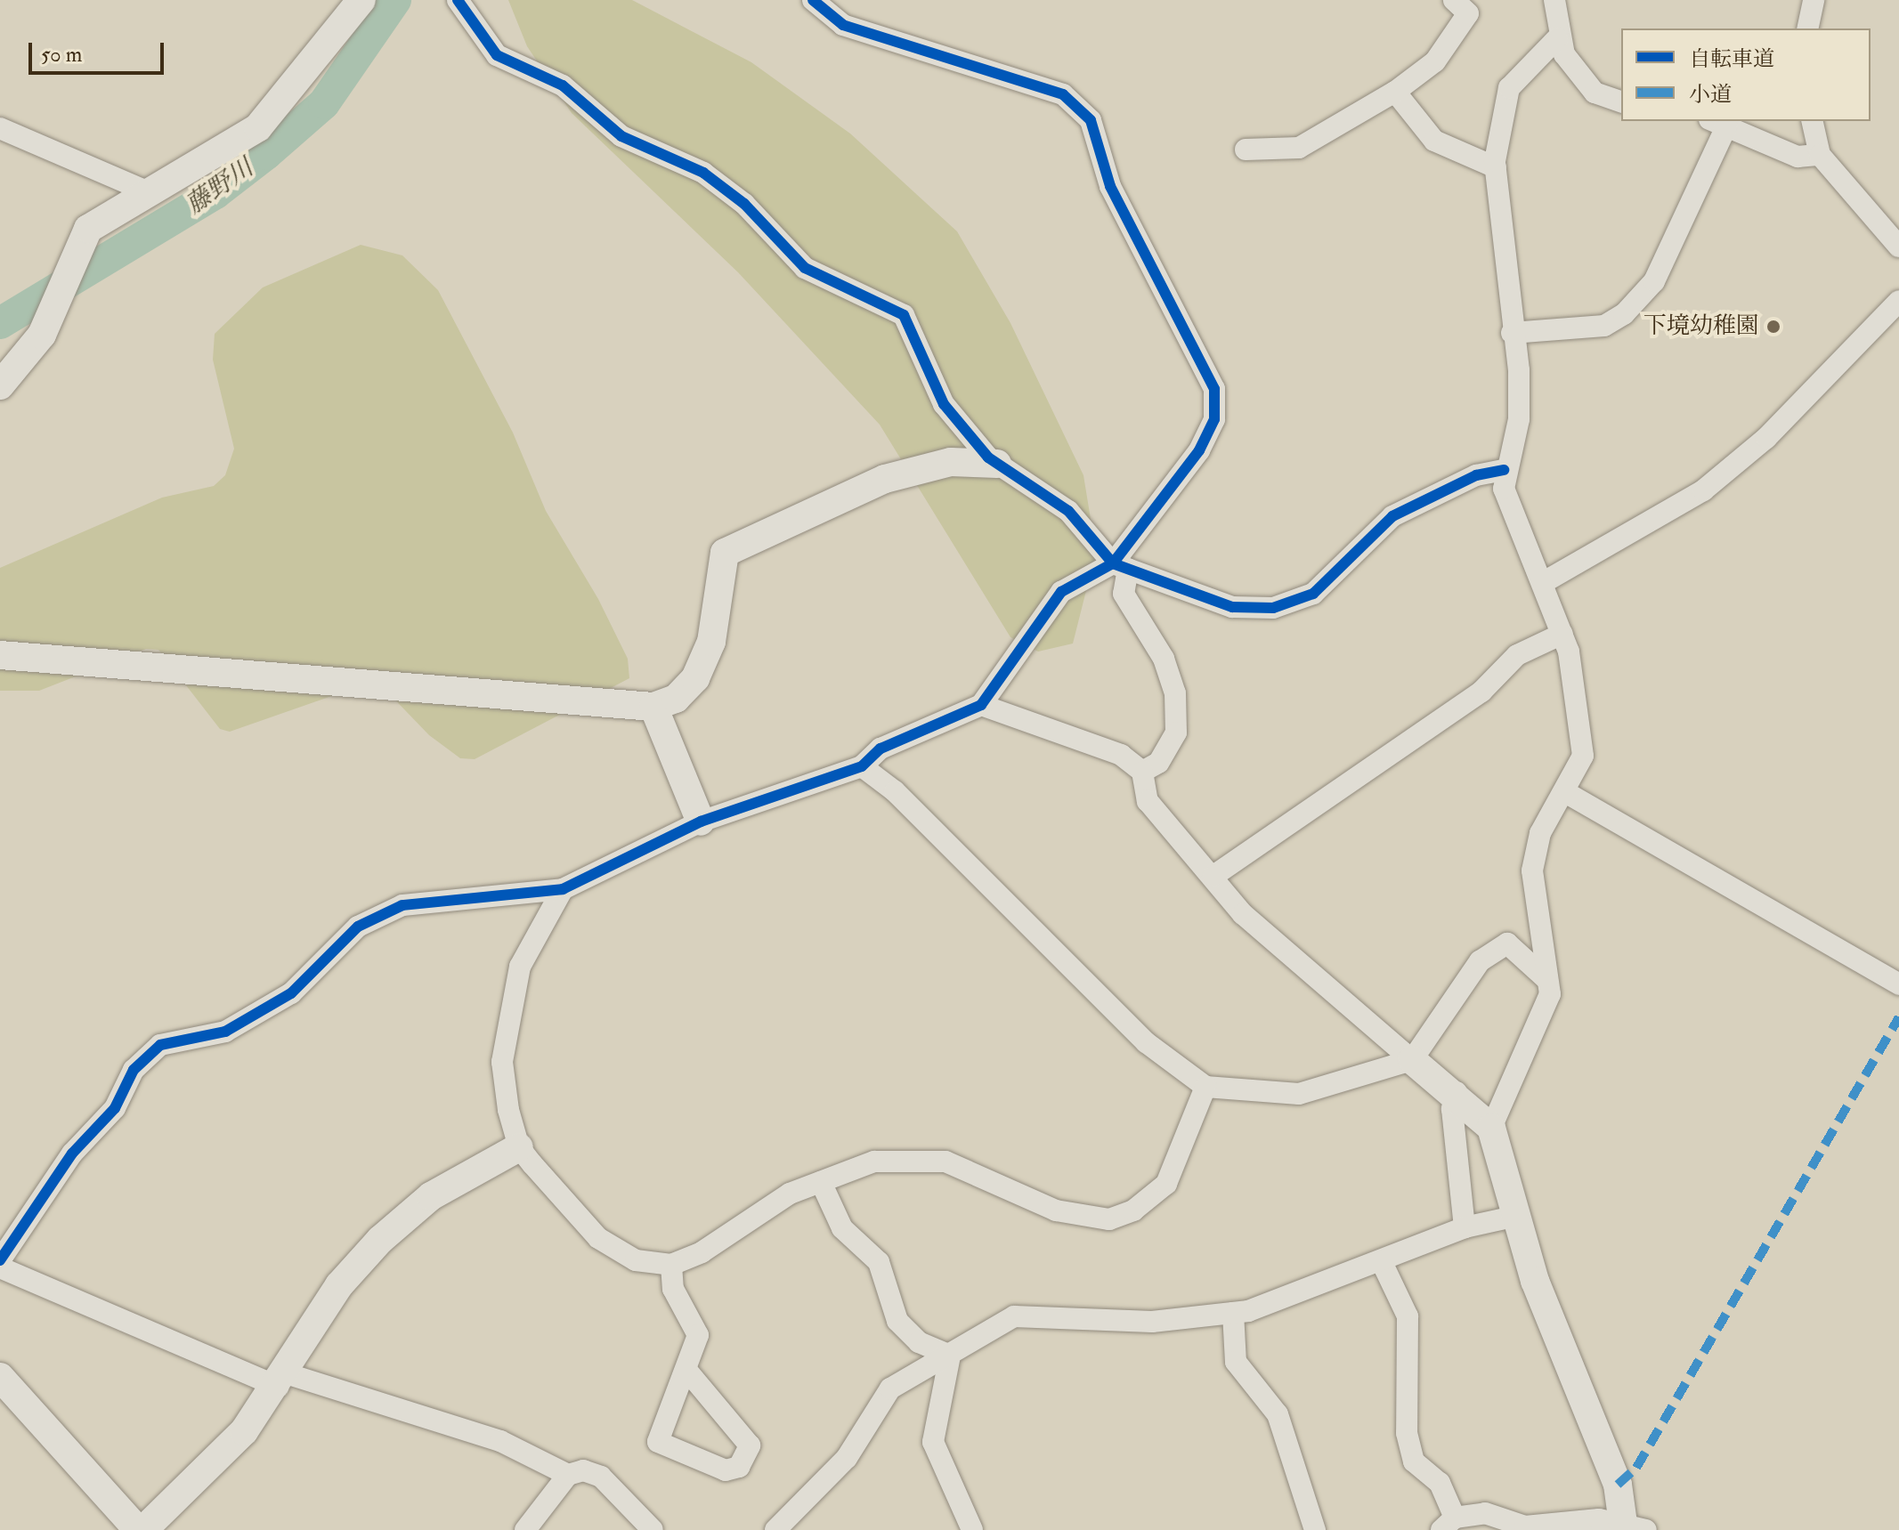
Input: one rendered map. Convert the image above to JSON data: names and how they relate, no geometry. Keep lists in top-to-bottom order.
{
  "water": ["藤野川"],
  "places": ["下境幼稚園"],
  "legend": ["自転車道", "小道"],
  "scale_bar": "50 m"
}
